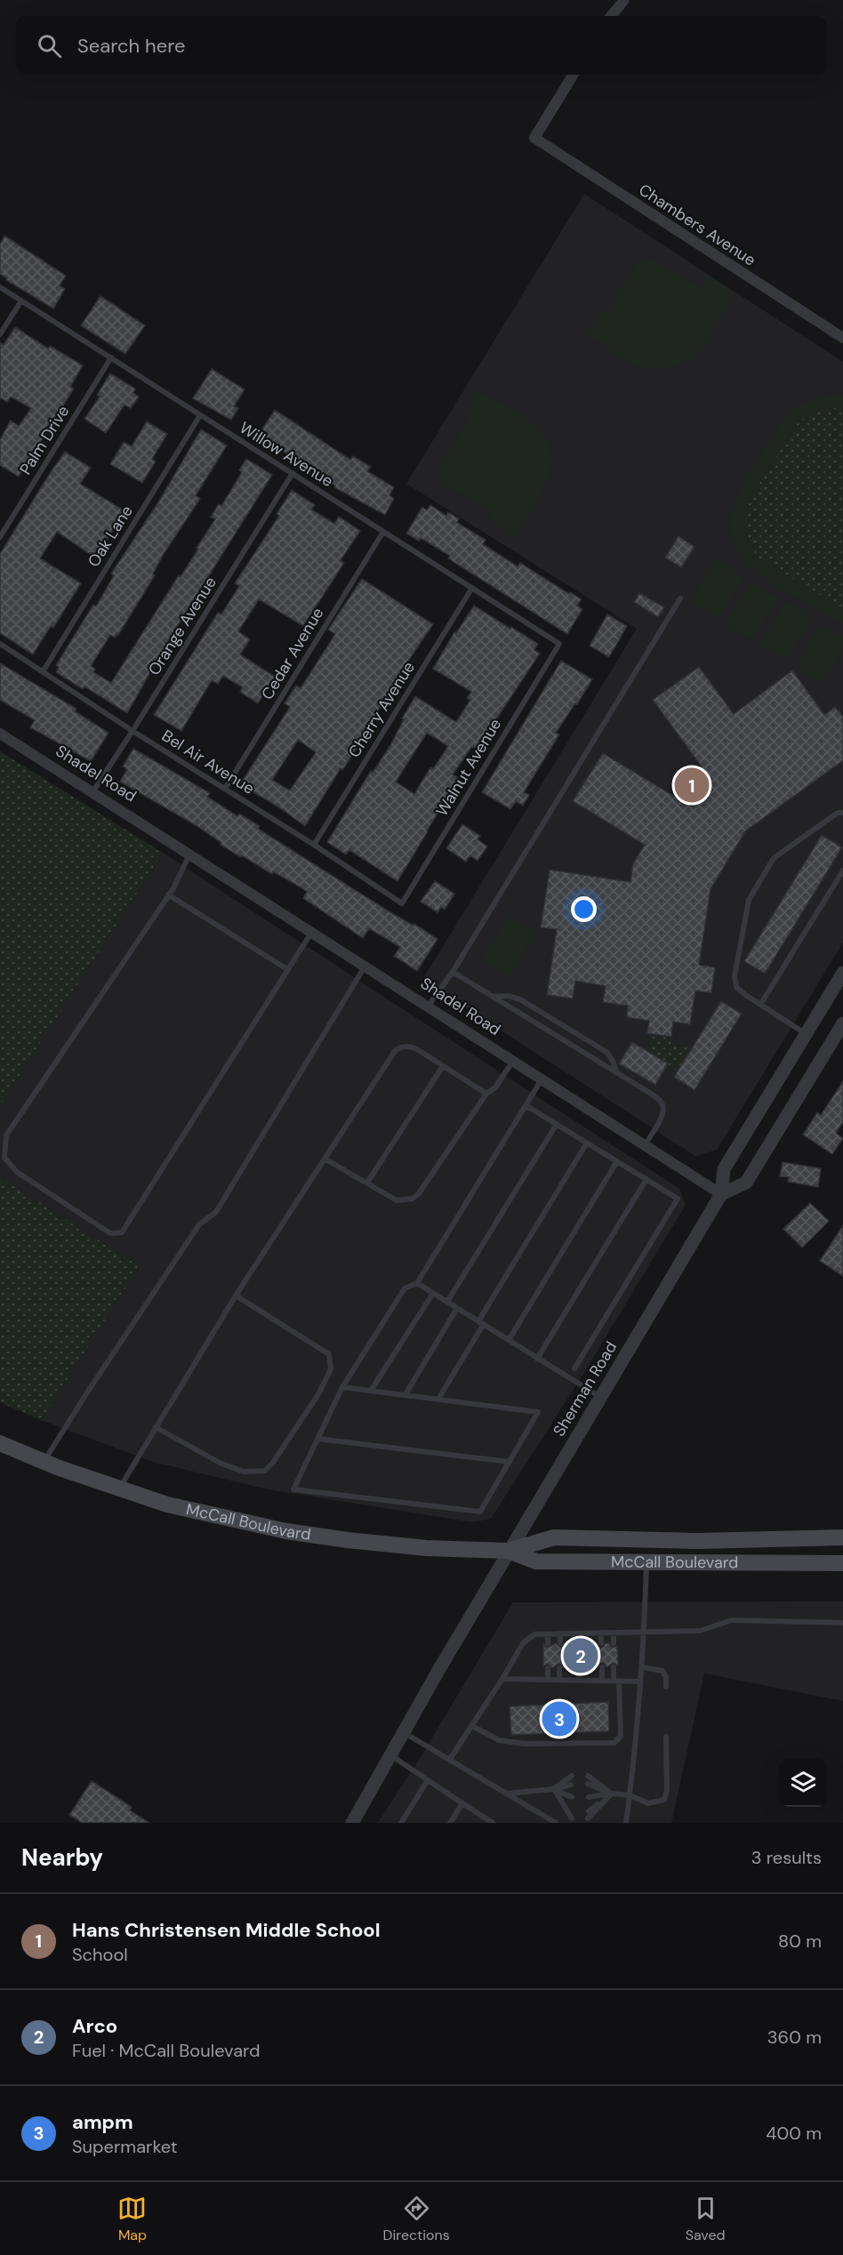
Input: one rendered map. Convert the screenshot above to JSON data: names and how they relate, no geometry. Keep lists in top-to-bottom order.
{
  "streets": {
    "main road": ["McCall Boulevard"],
    "street": ["Chambers Avenue", "Shadel Road", "Sherman Road"],
    "lane": [
      "Palm Drive",
      "Willow Avenue",
      "Oak Lane",
      "Orange Avenue",
      "Cedar Avenue",
      "Cherry Avenue",
      "Bel Air Avenue",
      "Walnut Avenue"
    ]
  },
  "crossings": [
    ["Palm Drive", "Willow Avenue"],
    ["Willow Avenue", "Oak Lane"],
    ["Willow Avenue", "Orange Avenue"],
    ["Willow Avenue", "Cedar Avenue"],
    ["Willow Avenue", "Cherry Avenue"],
    ["Willow Avenue", "Walnut Avenue"],
    ["Oak Lane", "Bel Air Avenue"],
    ["Orange Avenue", "Bel Air Avenue"],
    ["Orange Avenue", "Shadel Road"],
    ["Cedar Avenue", "Bel Air Avenue"],
    ["Cherry Avenue", "Bel Air Avenue"],
    ["Bel Air Avenue", "Walnut Avenue"],
    ["Shadel Road", "Sherman Road"],
    ["Sherman Road", "McCall Boulevard"]
  ],
  "page": {
    "search": "Search here",
    "pins": ["1", "2", "3"],
    "heading": ["Nearby", "3 results"],
    "list": [
      {
        "mark": "1",
        "name": "Hans Christensen Middle School",
        "note": "School",
        "value": "80 m"
      },
      {
        "mark": "2",
        "name": "Arco",
        "note": "Fuel · McCall Boulevard",
        "value": "360 m"
      },
      {
        "mark": "3",
        "name": "ampm",
        "note": "Supermarket",
        "value": "400 m"
      }
    ],
    "nav": ["Map", "Directions", "Saved"]
  }
}
